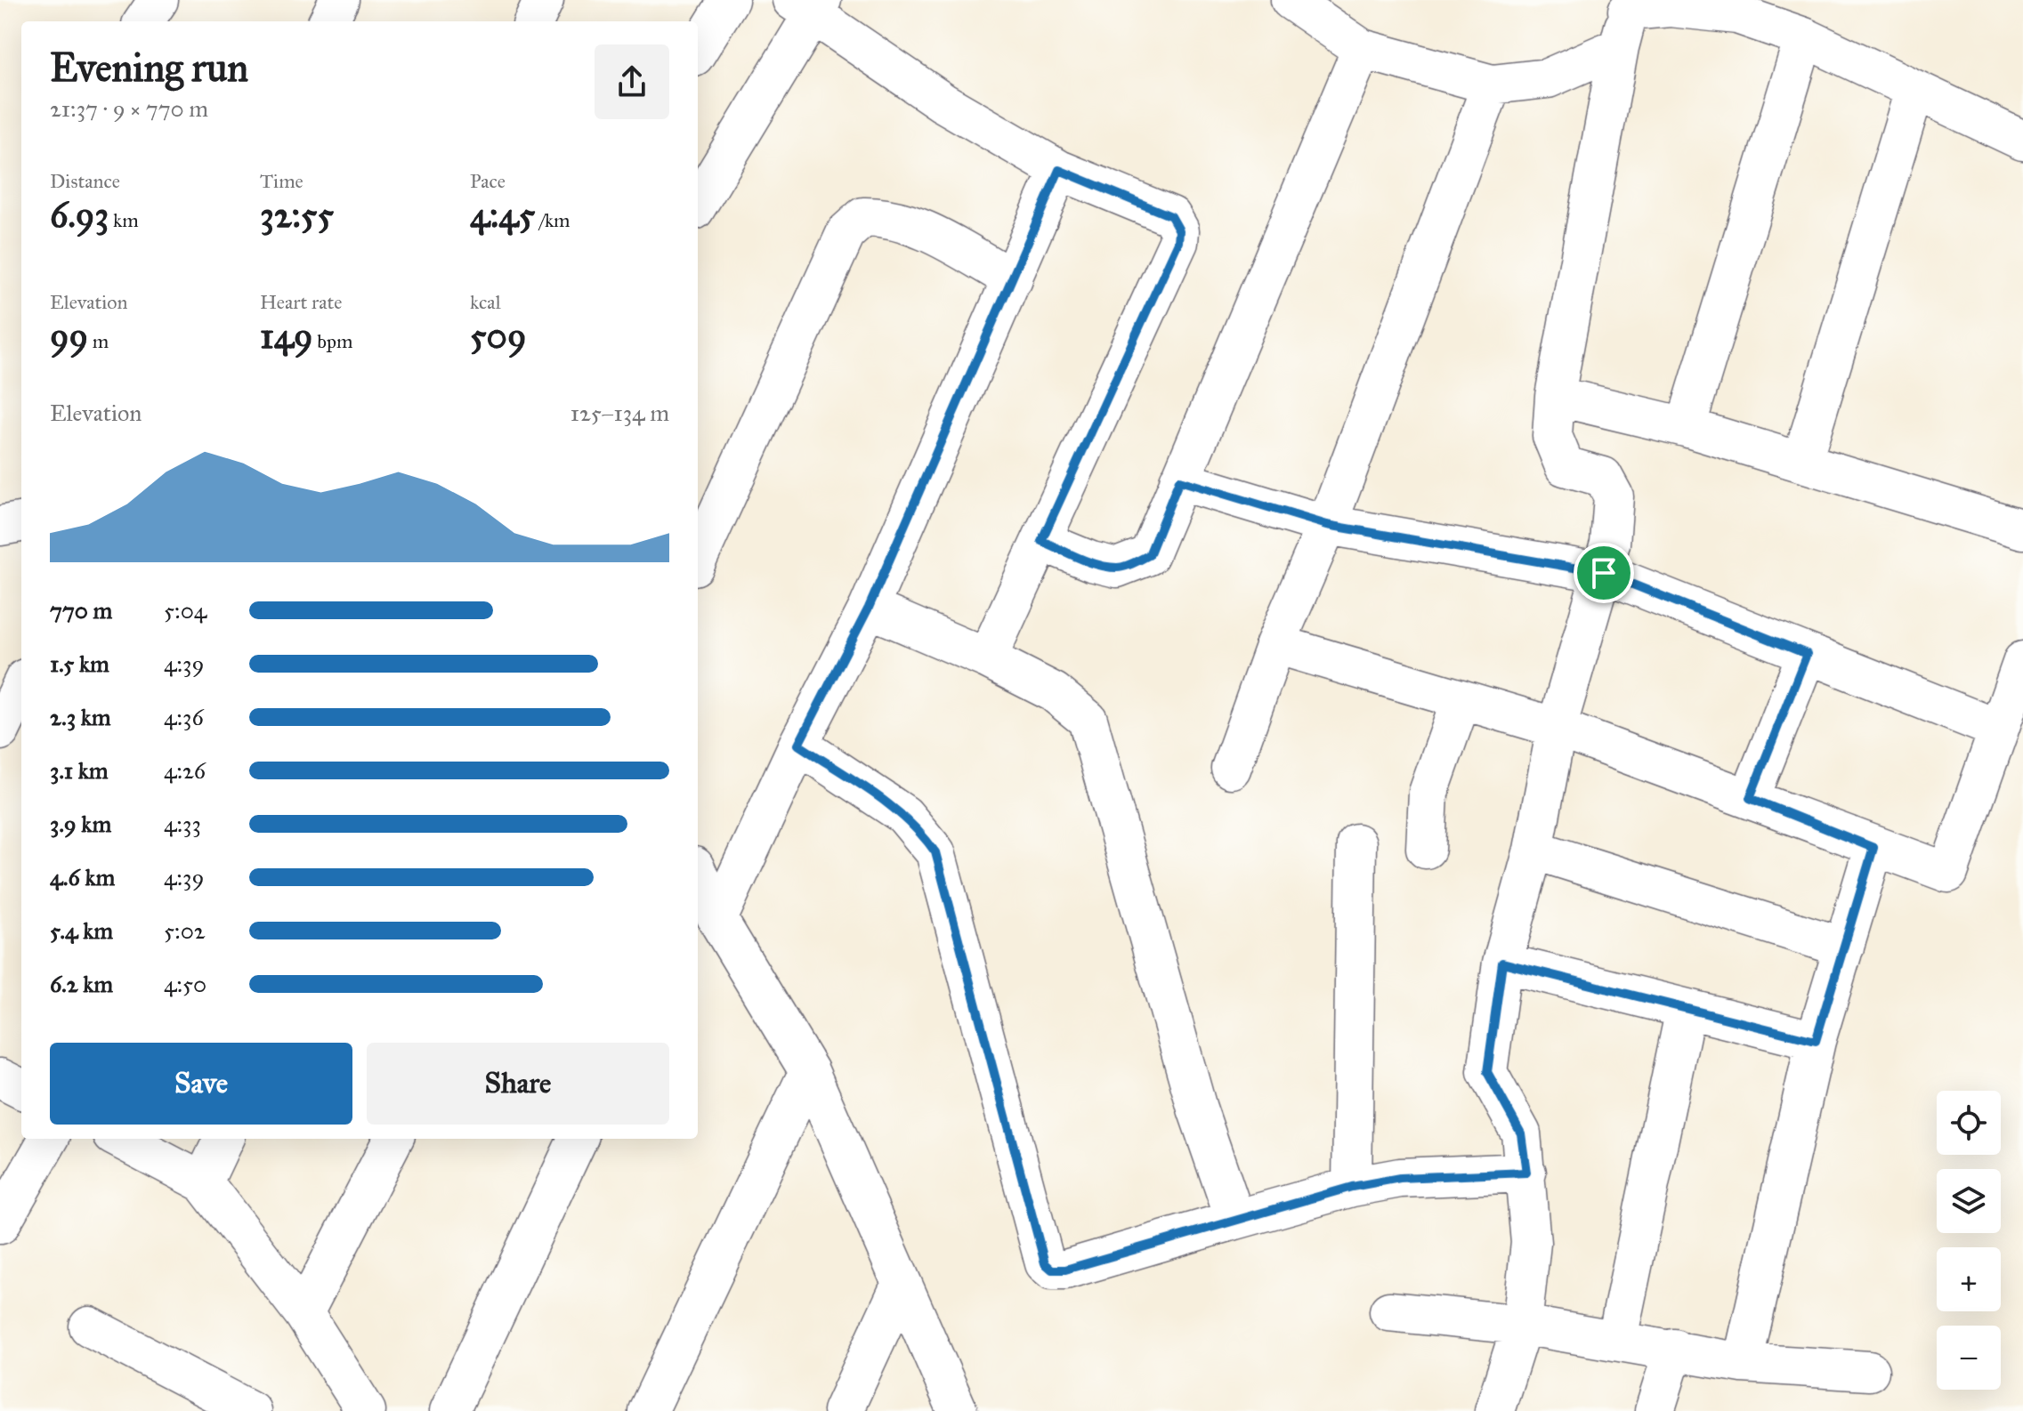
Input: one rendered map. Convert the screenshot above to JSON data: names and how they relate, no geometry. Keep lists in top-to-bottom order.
{
  "page": {
    "heading": ["Evening run", "21:37 · 9 × 770 m"],
    "stats": [
      ["Distance", "6.93 km"],
      ["Time", "32:55"],
      ["Pace", "4:45 /km"],
      ["Elevation", "99 m"],
      ["Heart rate", "149 bpm"],
      ["kcal", "509"]
    ],
    "chart": ["Elevation", "125–134 m"],
    "list": [
      {
        "name": "770 m",
        "note": "5:04"
      },
      {
        "name": "1.5 km",
        "note": "4:39"
      },
      {
        "name": "2.3 km",
        "note": "4:36"
      },
      {
        "name": "3.1 km",
        "note": "4:26"
      },
      {
        "name": "3.9 km",
        "note": "4:33"
      },
      {
        "name": "4.6 km",
        "note": "4:39"
      },
      {
        "name": "5.4 km",
        "note": "5:02"
      },
      {
        "name": "6.2 km",
        "note": "4:50"
      }
    ],
    "buttons": ["Save", "Share"],
    "map_buttons": ["+", "−"]
  }
}
